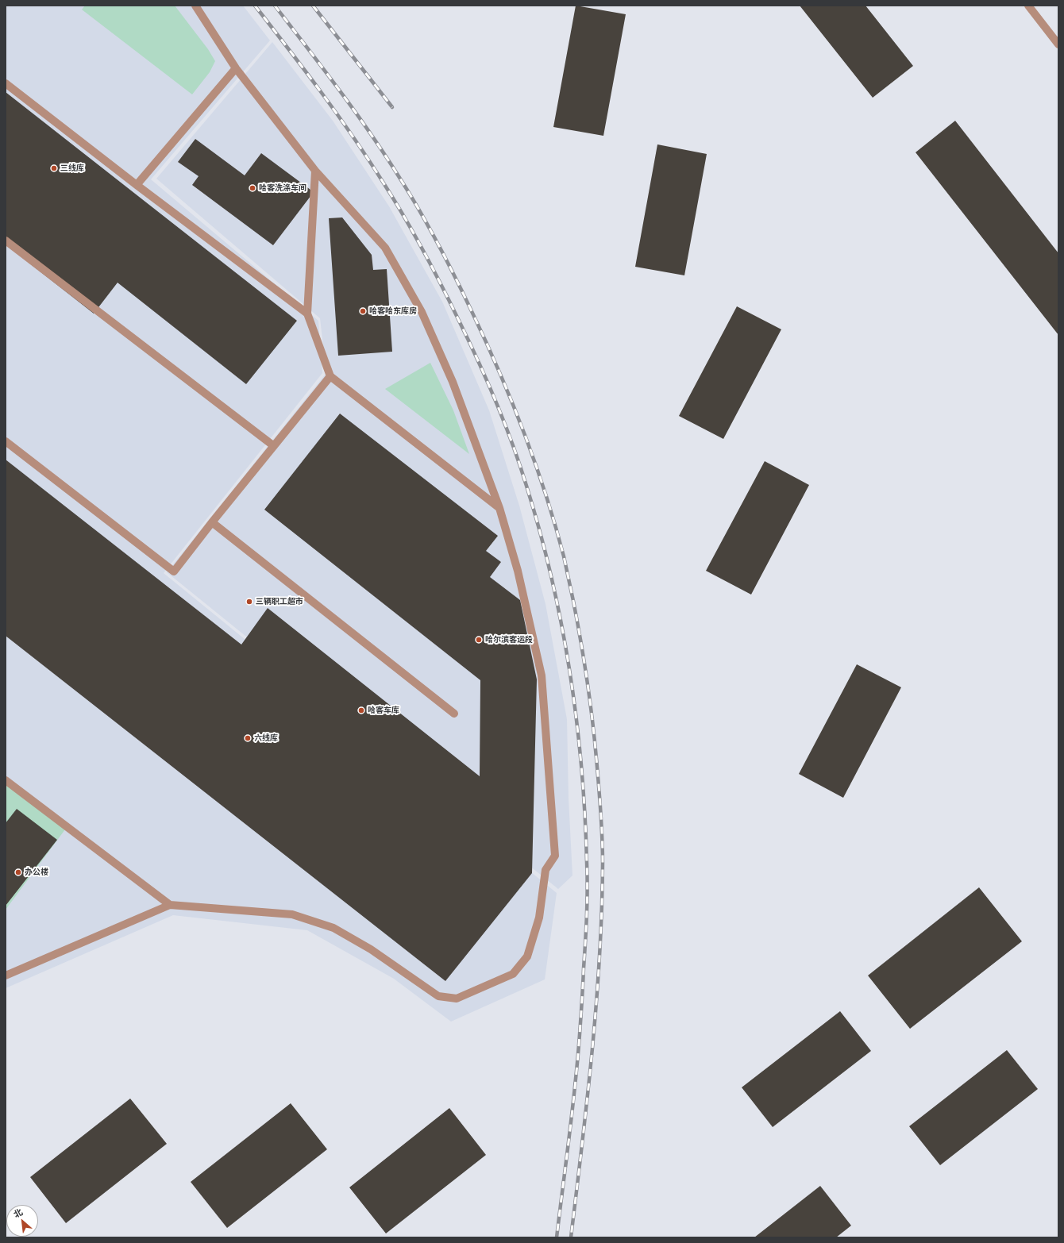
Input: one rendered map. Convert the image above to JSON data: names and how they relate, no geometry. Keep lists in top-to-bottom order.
{
  "places": [
    "三线库",
    "哈客洗涤车间",
    "哈客哈东库房",
    "三辆职工超市",
    "哈尔滨客运段",
    "哈客车库",
    "六线库",
    "办公楼"
  ],
  "north": "top left"
}
